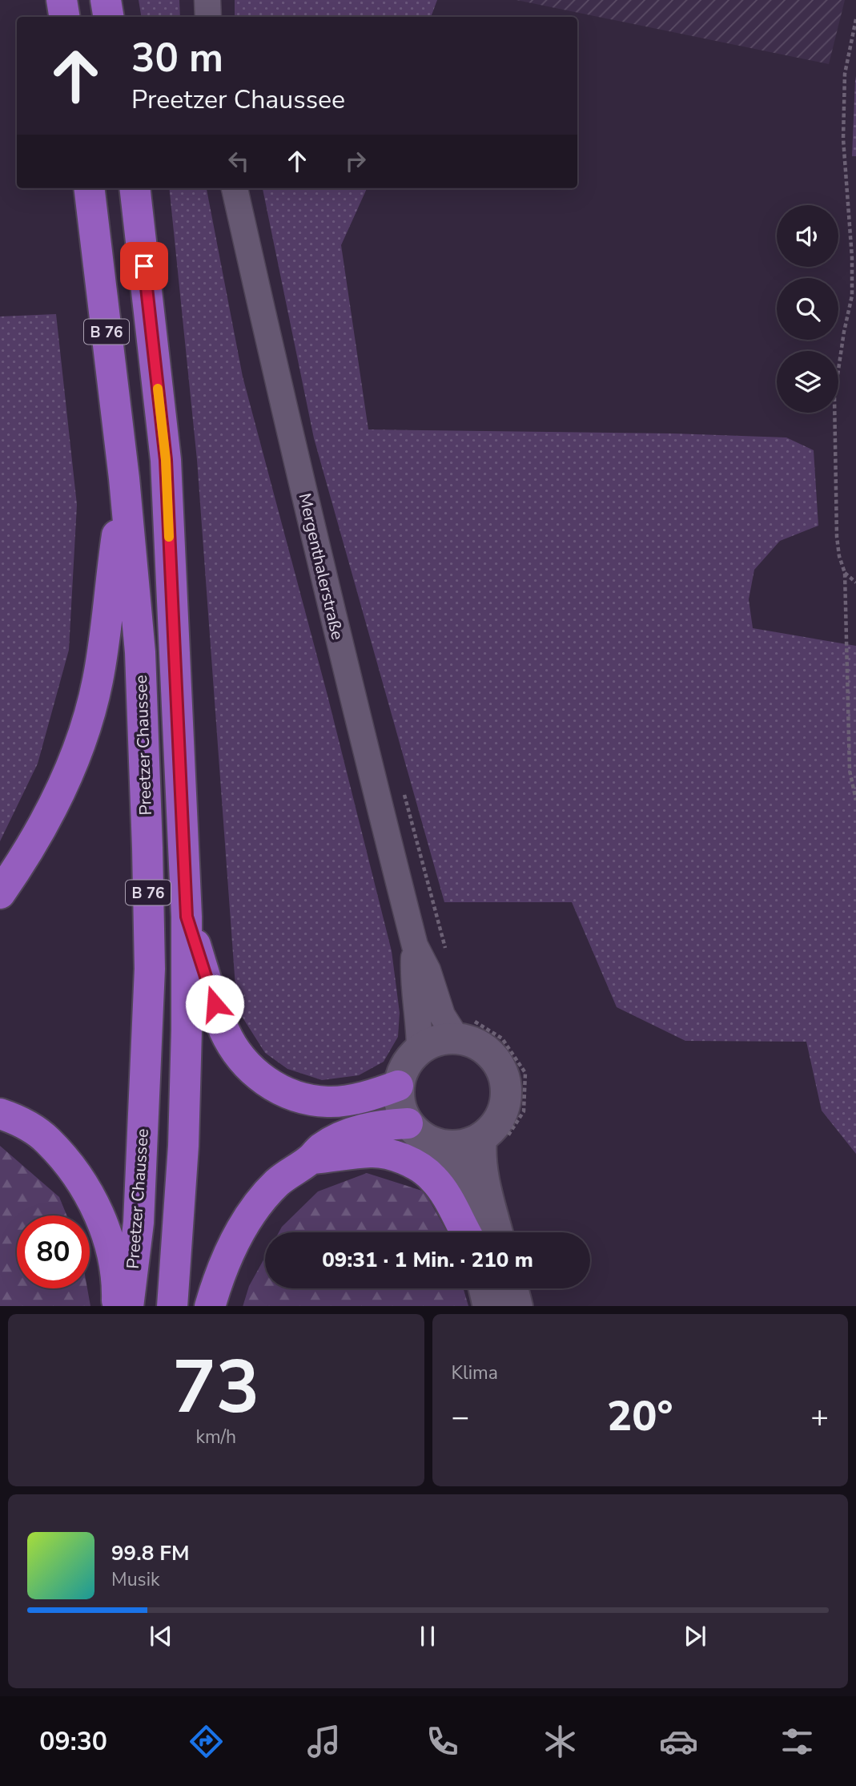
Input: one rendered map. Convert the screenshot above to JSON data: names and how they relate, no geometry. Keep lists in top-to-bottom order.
{
  "streets": {
    "highway": ["B 76", "Preetzer Chaussee"],
    "street": ["Mergenthalerstraße"]
  },
  "crossings": [
    ["B 76", "Mergenthalerstraße"],
    ["B 76", "Preetzer Chaussee"]
  ],
  "page": {
    "turn": ["30 m", "Preetzer Chaussee"],
    "limit": "80",
    "trip": "09:31 · 1 Min. · 210 m",
    "tile": [
      ["73", "km/h"],
      "Klima"
    ],
    "heat": ["−", "20°", "+"],
    "song": ["99.8 FM", "Musik"],
    "tabs": "09:30"
  }
}
